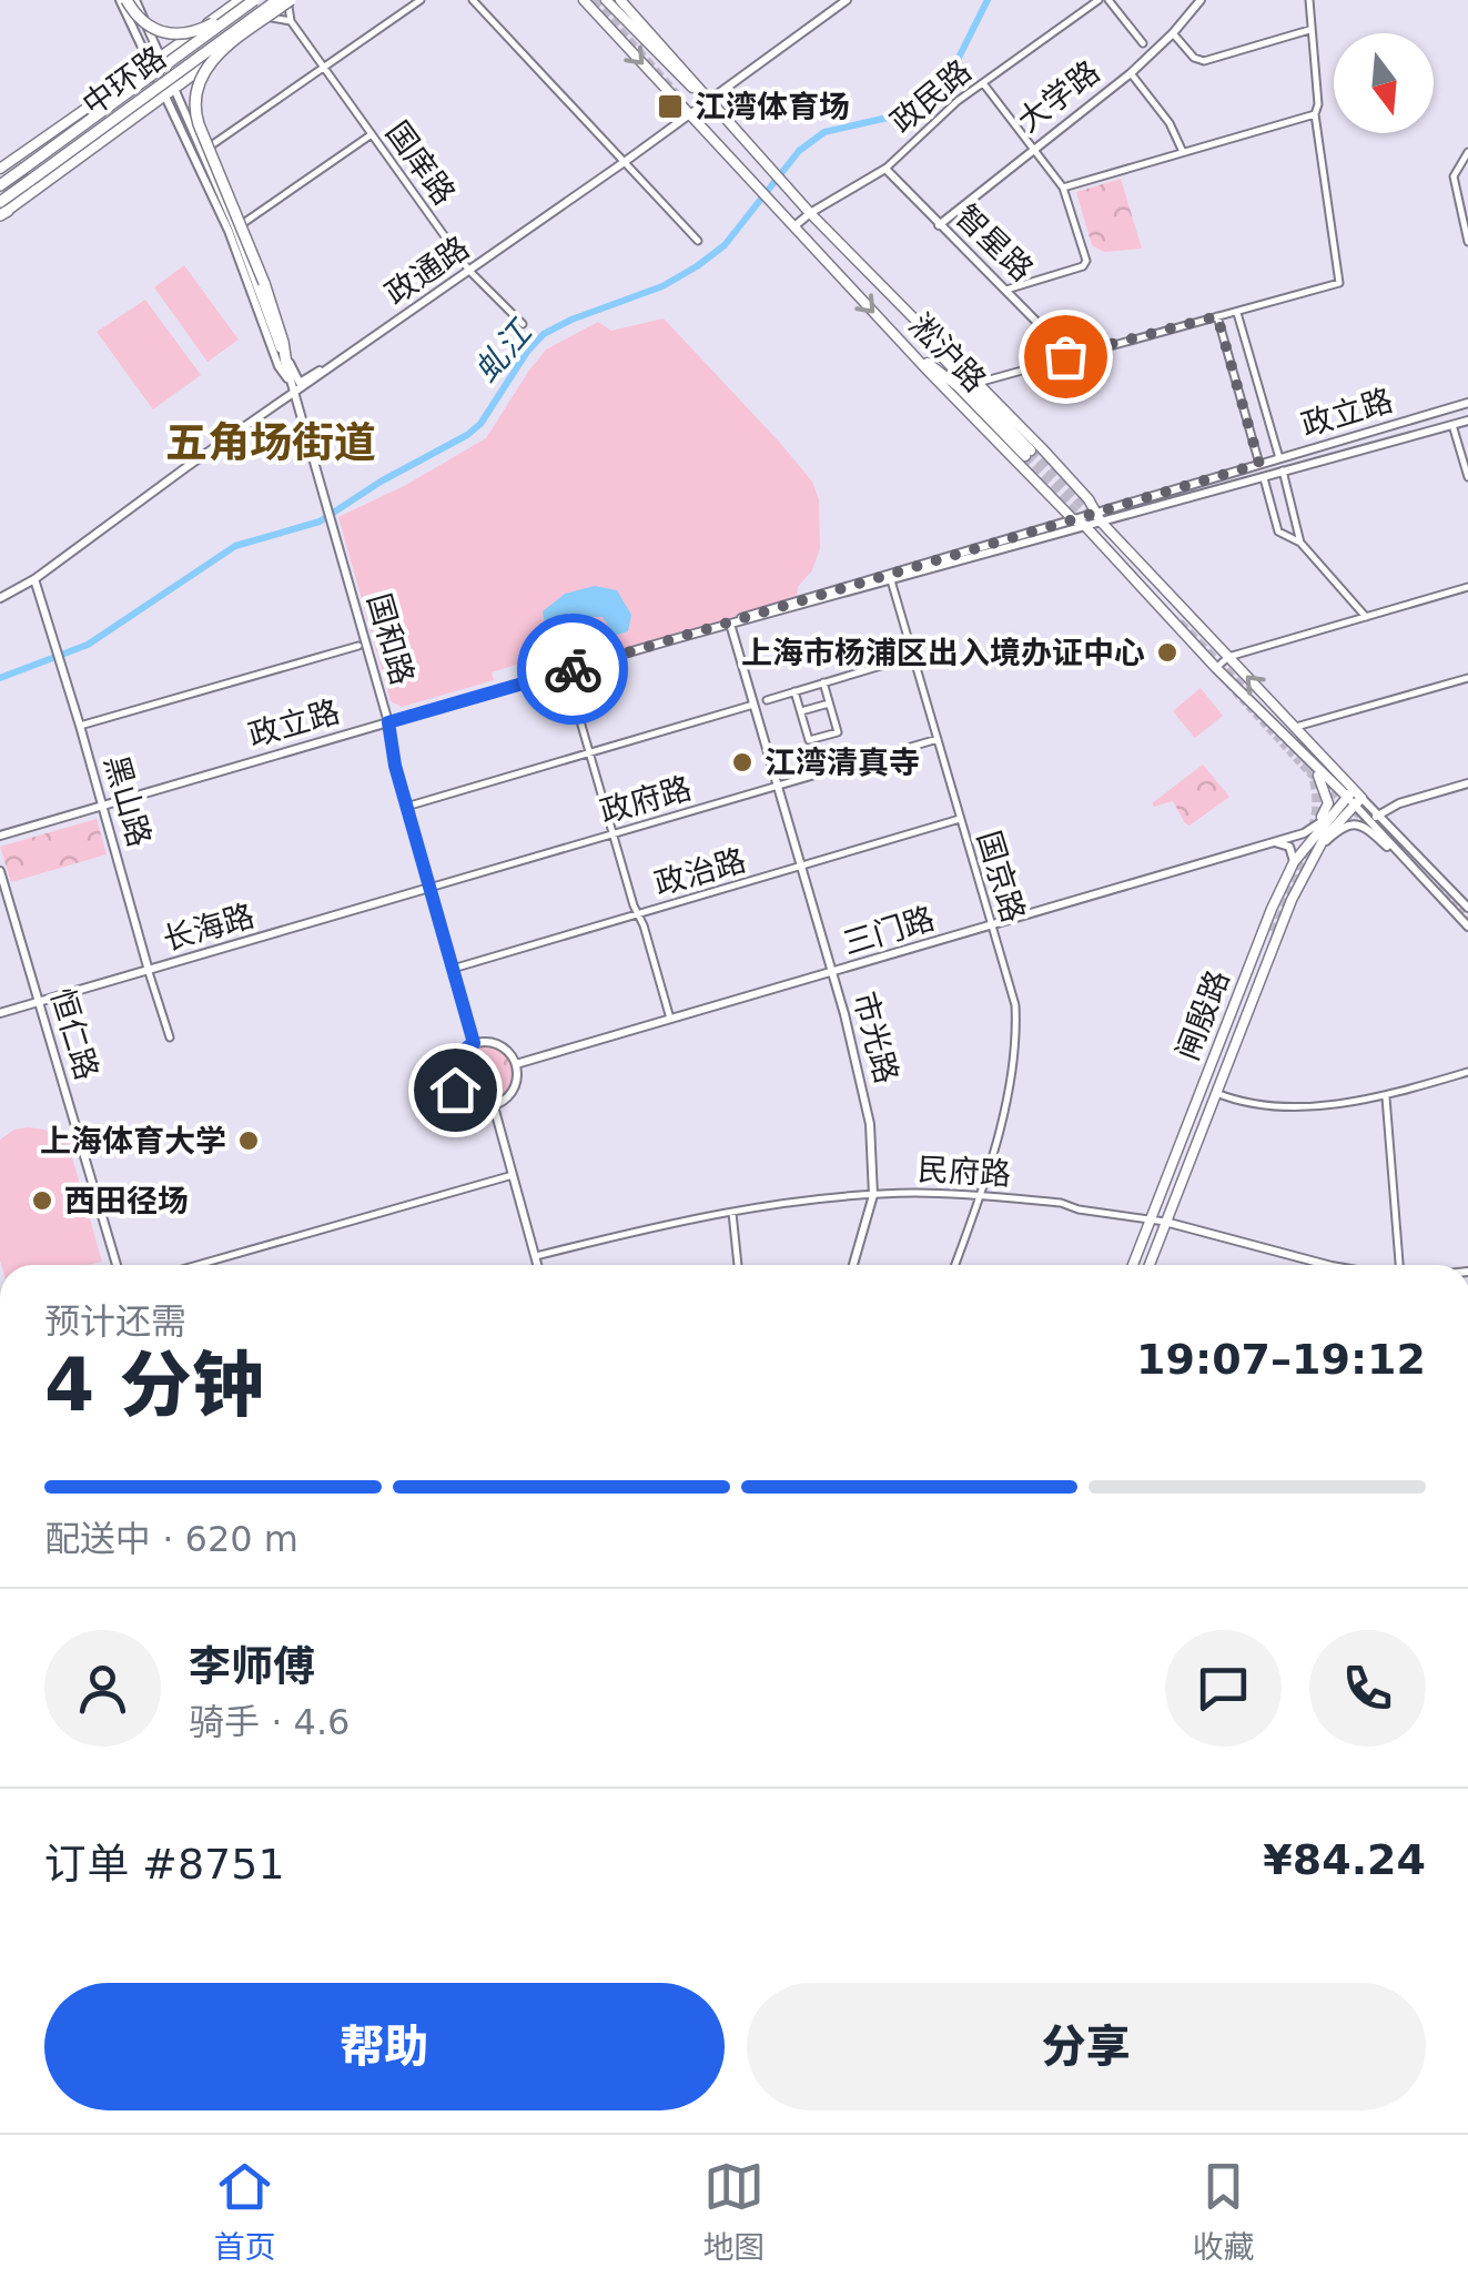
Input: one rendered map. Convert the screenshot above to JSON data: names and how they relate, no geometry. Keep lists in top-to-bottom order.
{
  "streets": {
    "highway": ["中环路"],
    "main road": ["淞沪路", "闸殷路"],
    "street": [
      "政民路",
      "大学路",
      "国庠路",
      "智星路",
      "政通路",
      "政立路",
      "国和路",
      "政府路",
      "黑山路",
      "政治路",
      "国京路",
      "长海路",
      "三门路",
      "恒仁路",
      "市光路",
      "民府路"
    ]
  },
  "crossings": [
    ["中环路", "国庠路"],
    ["政民路", "智星路"],
    ["政民路", "淞沪路"],
    ["大学路", "智星路"],
    ["国庠路", "政通路"],
    ["政通路", "淞沪路"],
    ["政通路", "国和路"],
    ["政通路", "黑山路"],
    ["淞沪路", "政立路"],
    ["淞沪路", "闸殷路"],
    ["政立路", "国和路"],
    ["政立路", "黑山路"],
    ["政立路", "国京路"],
    ["政立路", "市光路"],
    ["国和路", "政府路"],
    ["国和路", "政治路"],
    ["国和路", "长海路"],
    ["国和路", "三门路"],
    ["政府路", "国京路"],
    ["政府路", "长海路"],
    ["政府路", "市光路"],
    ["黑山路", "长海路"],
    ["政治路", "国京路"],
    ["政治路", "市光路"],
    ["国京路", "三门路"],
    ["国京路", "民府路"],
    ["长海路", "恒仁路"],
    ["三门路", "闸殷路"],
    ["三门路", "市光路"],
    ["闸殷路", "民府路"],
    ["市光路", "民府路"]
  ],
  "districts": ["五角场街道"],
  "water": ["虬江"],
  "places": {
    "transit": ["江湾体育场"],
    "other": [
      "上海市杨浦区出入境办证中心",
      "江湾清真寺",
      "上海体育大学",
      "西田径场"
    ]
  },
  "north": "bottom",
  "page": {
    "heading": ["4 分钟", "预计还需", "19:07–19:12"],
    "panel": [
      "李师傅",
      "骑手 · 4.6",
      "订单 #8751",
      "¥84.24"
    ],
    "bar": "配送中 · 620 m",
    "buttons": ["帮助", "分享"],
    "tabs": ["首页", "地图", "收藏"]
  }
}
